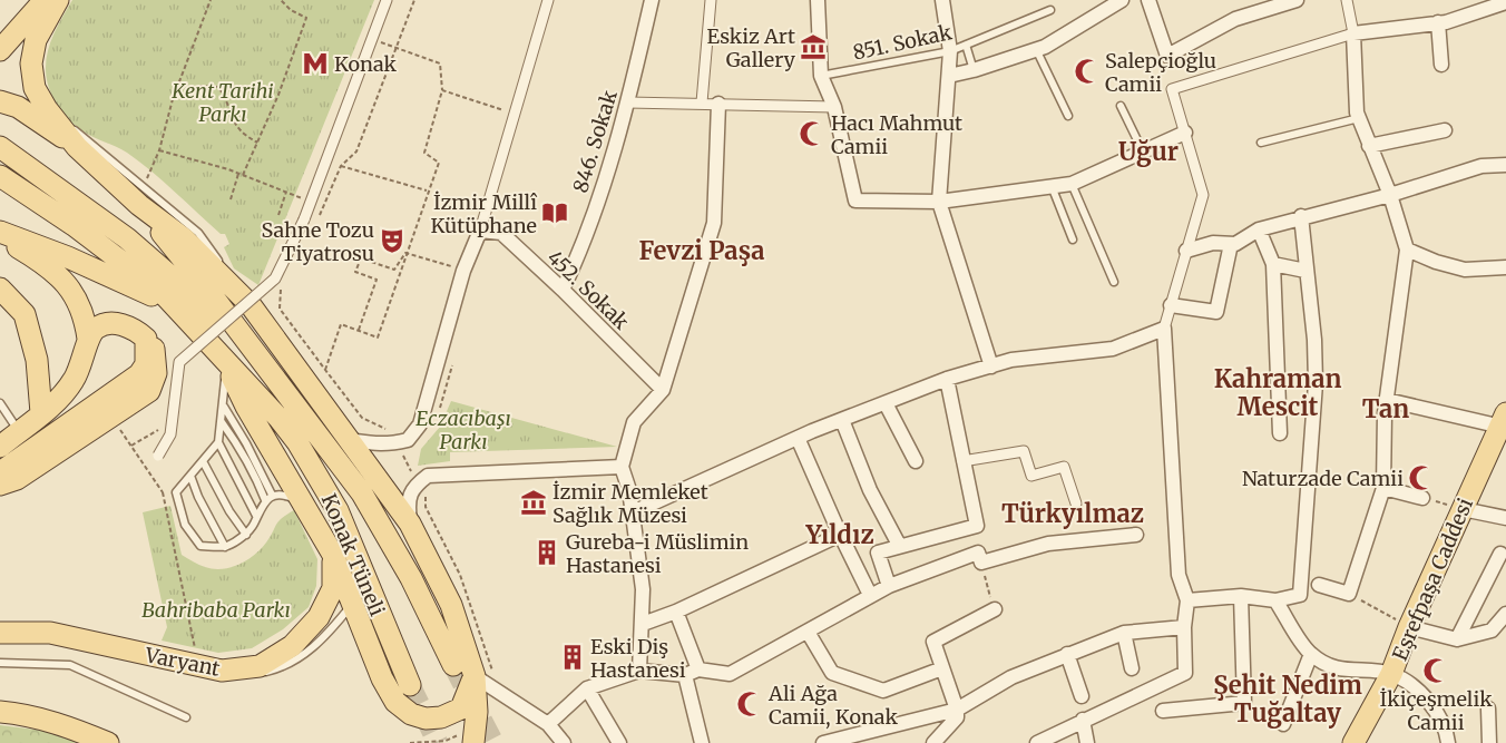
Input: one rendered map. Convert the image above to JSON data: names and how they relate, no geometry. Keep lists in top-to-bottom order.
{
  "streets": {
    "main road": ["Konak Tüneli", "Eşrefpaşa Caddesi", "Varyant"],
    "street": ["846. Sokak", "452. Sokak"],
    "lane": ["851. Sokak"]
  },
  "crossings": [
    ["846. Sokak", "452. Sokak"]
  ],
  "districts": [
    "Uğur",
    "Fevzi Paşa",
    "Kahraman Mescit",
    "Tan",
    "Türkyılmaz",
    "Yıldız",
    "Şehit Nedim Tuğaltay"
  ],
  "parks": ["Kent Tarihi Parkı", "Eczacıbaşı Parkı", "Bahribaba Parkı"],
  "places": {
    "museum": ["Eskiz Art Gallery", "İzmir Memleket Sağlık Müzesi"],
    "metro station": ["Konak"],
    "mosque": [
      "Salepçioğlu Camii",
      "Hacı Mahmut Camii",
      "Naturzade Camii",
      "İkiçeşmelik Camii",
      "Ali Ağa Camii, Konak"
    ],
    "library": ["İzmir Millî Kütüphane"],
    "theatre": ["Sahne Tozu Tiyatrosu"],
    "building": ["Gureba-i Müslimin Hastanesi", "Eski Diş Hastanesi"]
  }
}
